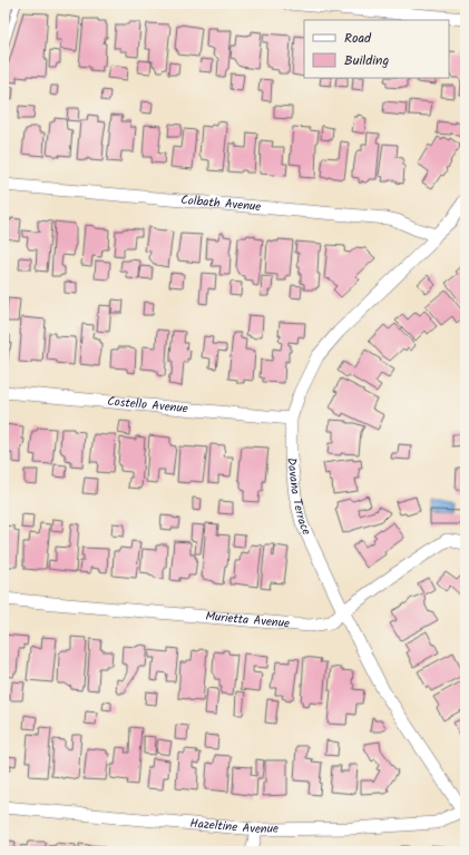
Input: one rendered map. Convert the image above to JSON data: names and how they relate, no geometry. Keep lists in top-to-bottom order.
{
  "streets": {
    "street": [
      "Colbath Avenue",
      "Costello Avenue",
      "Davana Terrace",
      "Murietta Avenue",
      "Hazeltine Avenue"
    ]
  },
  "crossings": [
    ["Colbath Avenue", "Davana Terrace"],
    ["Costello Avenue", "Davana Terrace"],
    ["Davana Terrace", "Murietta Avenue"],
    ["Davana Terrace", "Hazeltine Avenue"]
  ],
  "legend": ["Road", "Building"]
}
